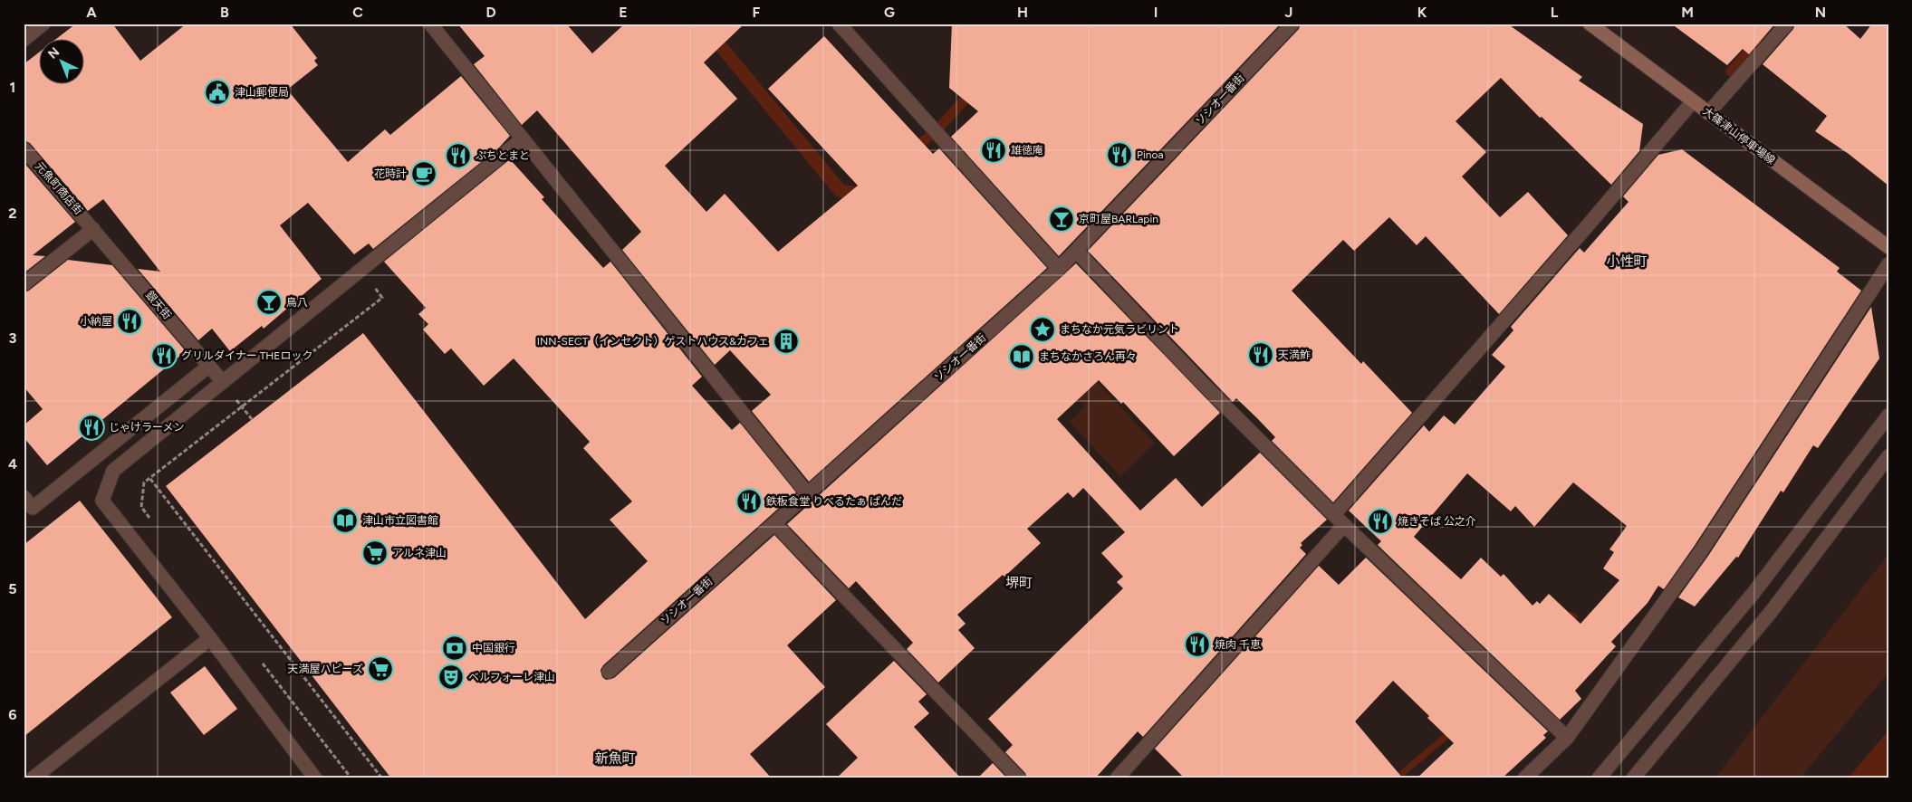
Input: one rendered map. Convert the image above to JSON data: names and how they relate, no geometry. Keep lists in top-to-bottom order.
{
  "streets": {
    "main road": ["大篠津山停車場線"],
    "street": ["ソシオ一番街", "元魚町商店街", "銀天街"]
  },
  "crossings": [
    ["元魚町商店街", "銀天街"]
  ],
  "districts": ["小性町", "堺町", "新魚町"],
  "places": {
    "public building": ["津山郵便局"],
    "restaurant": [
      "雄徳庵",
      "Pinoa",
      "ぷちとまと",
      "小納屋",
      "天満鮓",
      "グリルダイナー THEロック",
      "じゃけラーメン",
      "鉄板食堂 りべるたぁ ぱんだ",
      "焼きそば 公之介",
      "焼肉 千恵"
    ],
    "cafe": ["花時計"],
    "bar": ["京町屋BARLapin", "鳥八"],
    "place": ["まちなか元気ラビリント"],
    "building": ["INN-SECT（インセクト）ゲストハウス&カフェ"],
    "library": ["まちなかさろん再々", "津山市立図書館"],
    "supermarket": ["アルネ津山", "天満屋ハピーズ"],
    "bank": ["中国銀行"],
    "theatre": ["ベルフォーレ津山"]
  },
  "north": "top left",
  "grid": {
    "columns": [
      "A",
      "B",
      "C",
      "D",
      "E",
      "F",
      "G",
      "H",
      "I",
      "J",
      "K",
      "L",
      "M",
      "N"
    ],
    "rows": [
      "1",
      "2",
      "3",
      "4",
      "5",
      "6"
    ]
  }
}
